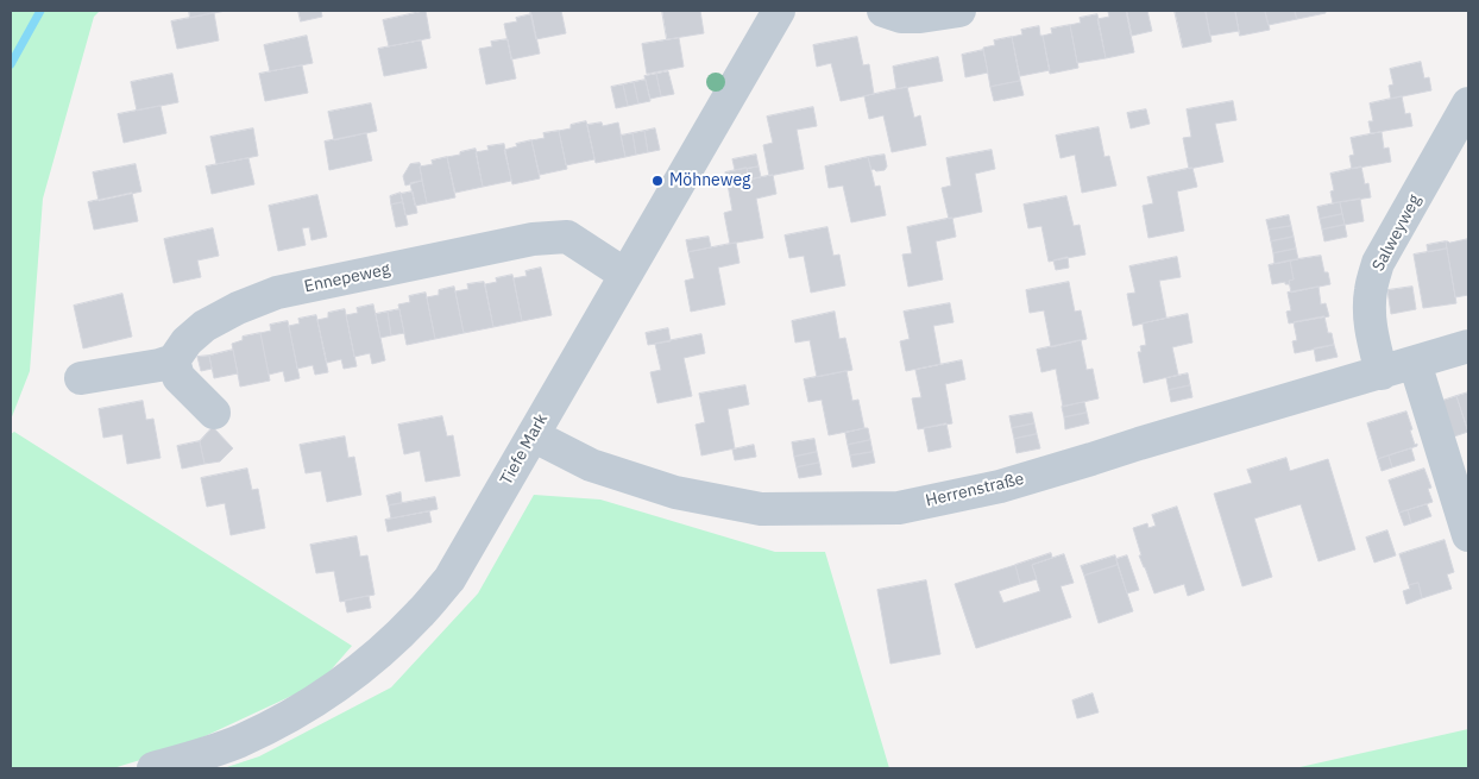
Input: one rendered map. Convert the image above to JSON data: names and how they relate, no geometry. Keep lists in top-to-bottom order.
{
  "streets": {
    "street": [
      "Salweyweg",
      "Ennepeweg",
      "Tiefe Mark",
      "Herrenstraße"
    ]
  },
  "crossings": [
    ["Salweyweg", "Herrenstraße"],
    ["Ennepeweg", "Tiefe Mark"],
    ["Tiefe Mark", "Herrenstraße"]
  ],
  "places": ["Möhneweg"]
}
